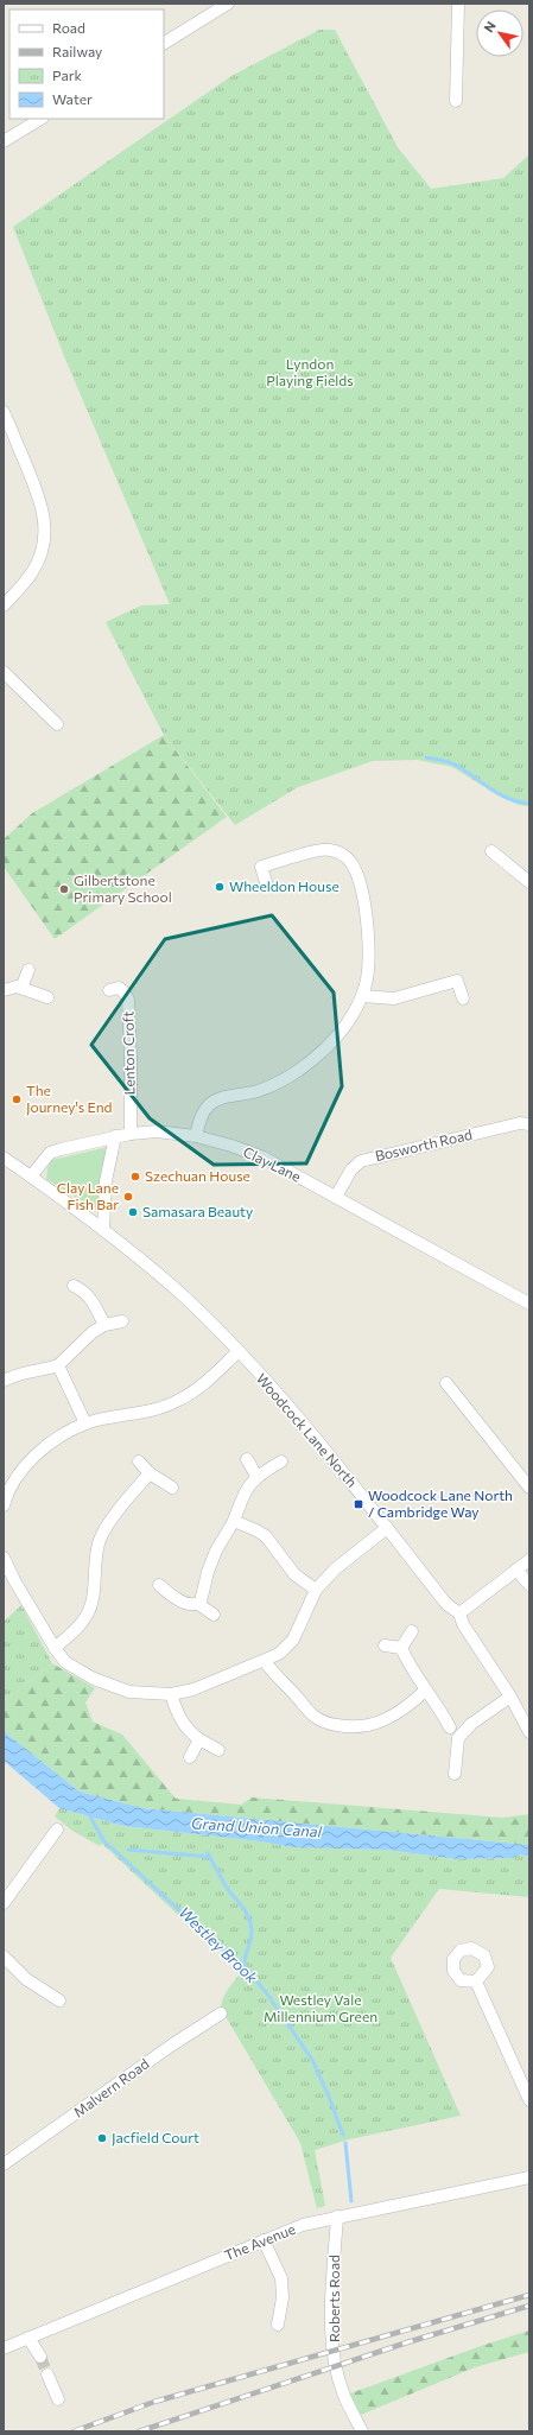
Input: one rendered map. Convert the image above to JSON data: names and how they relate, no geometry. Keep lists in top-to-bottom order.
{
  "streets": {
    "street": [
      "Lenton Croft",
      "Bosworth Road",
      "Clay Lane",
      "Woodcock Lane North",
      "Malvern Road",
      "The Avenue",
      "Roberts Road"
    ]
  },
  "crossings": [
    ["Lenton Croft", "Clay Lane"],
    ["Bosworth Road", "Clay Lane"],
    ["Clay Lane", "Woodcock Lane North"],
    ["The Avenue", "Roberts Road"]
  ],
  "water": ["Grand Union Canal", "Westley Brook"],
  "parks": ["Lyndon Playing Fields", "Westley Vale Millennium Green"],
  "places": {
    "other": [
      "Wheeldon House",
      "Gilbertstone Primary School",
      "The Journey's End",
      "Szechuan House",
      "Clay Lane Fish Bar",
      "Samasara Beauty",
      "Jacfield Court"
    ],
    "transit": ["Woodcock Lane North / Cambridge Way"]
  },
  "legend": [
    "Road",
    "Railway",
    "Park",
    "Water"
  ],
  "north": "top left"
}
